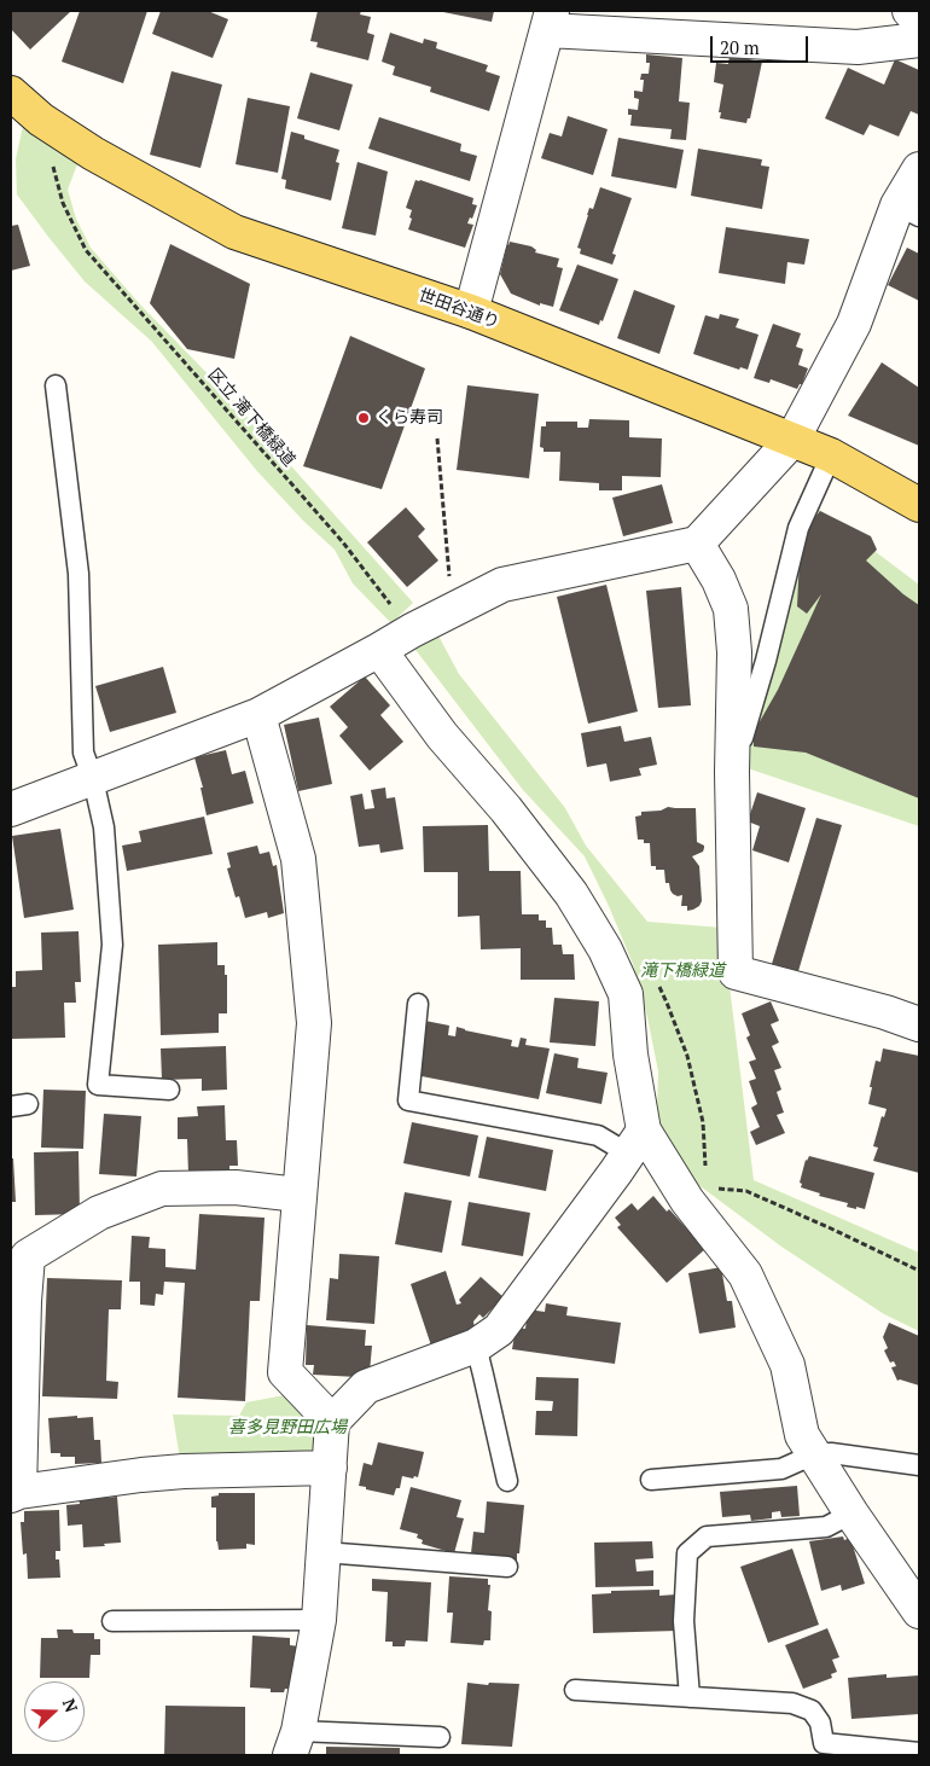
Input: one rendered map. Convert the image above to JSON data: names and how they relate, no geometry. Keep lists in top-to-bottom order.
{
  "streets": {
    "main road": ["世田谷通り"],
    "path": ["区立 滝下橋緑道"]
  },
  "crossings": [
    ["世田谷通り", "区立 滝下橋緑道"]
  ],
  "parks": ["滝下橋緑道", "喜多見野田広場"],
  "places": ["くら寿司"],
  "scale_bar": "20 m",
  "north": "right"
}
